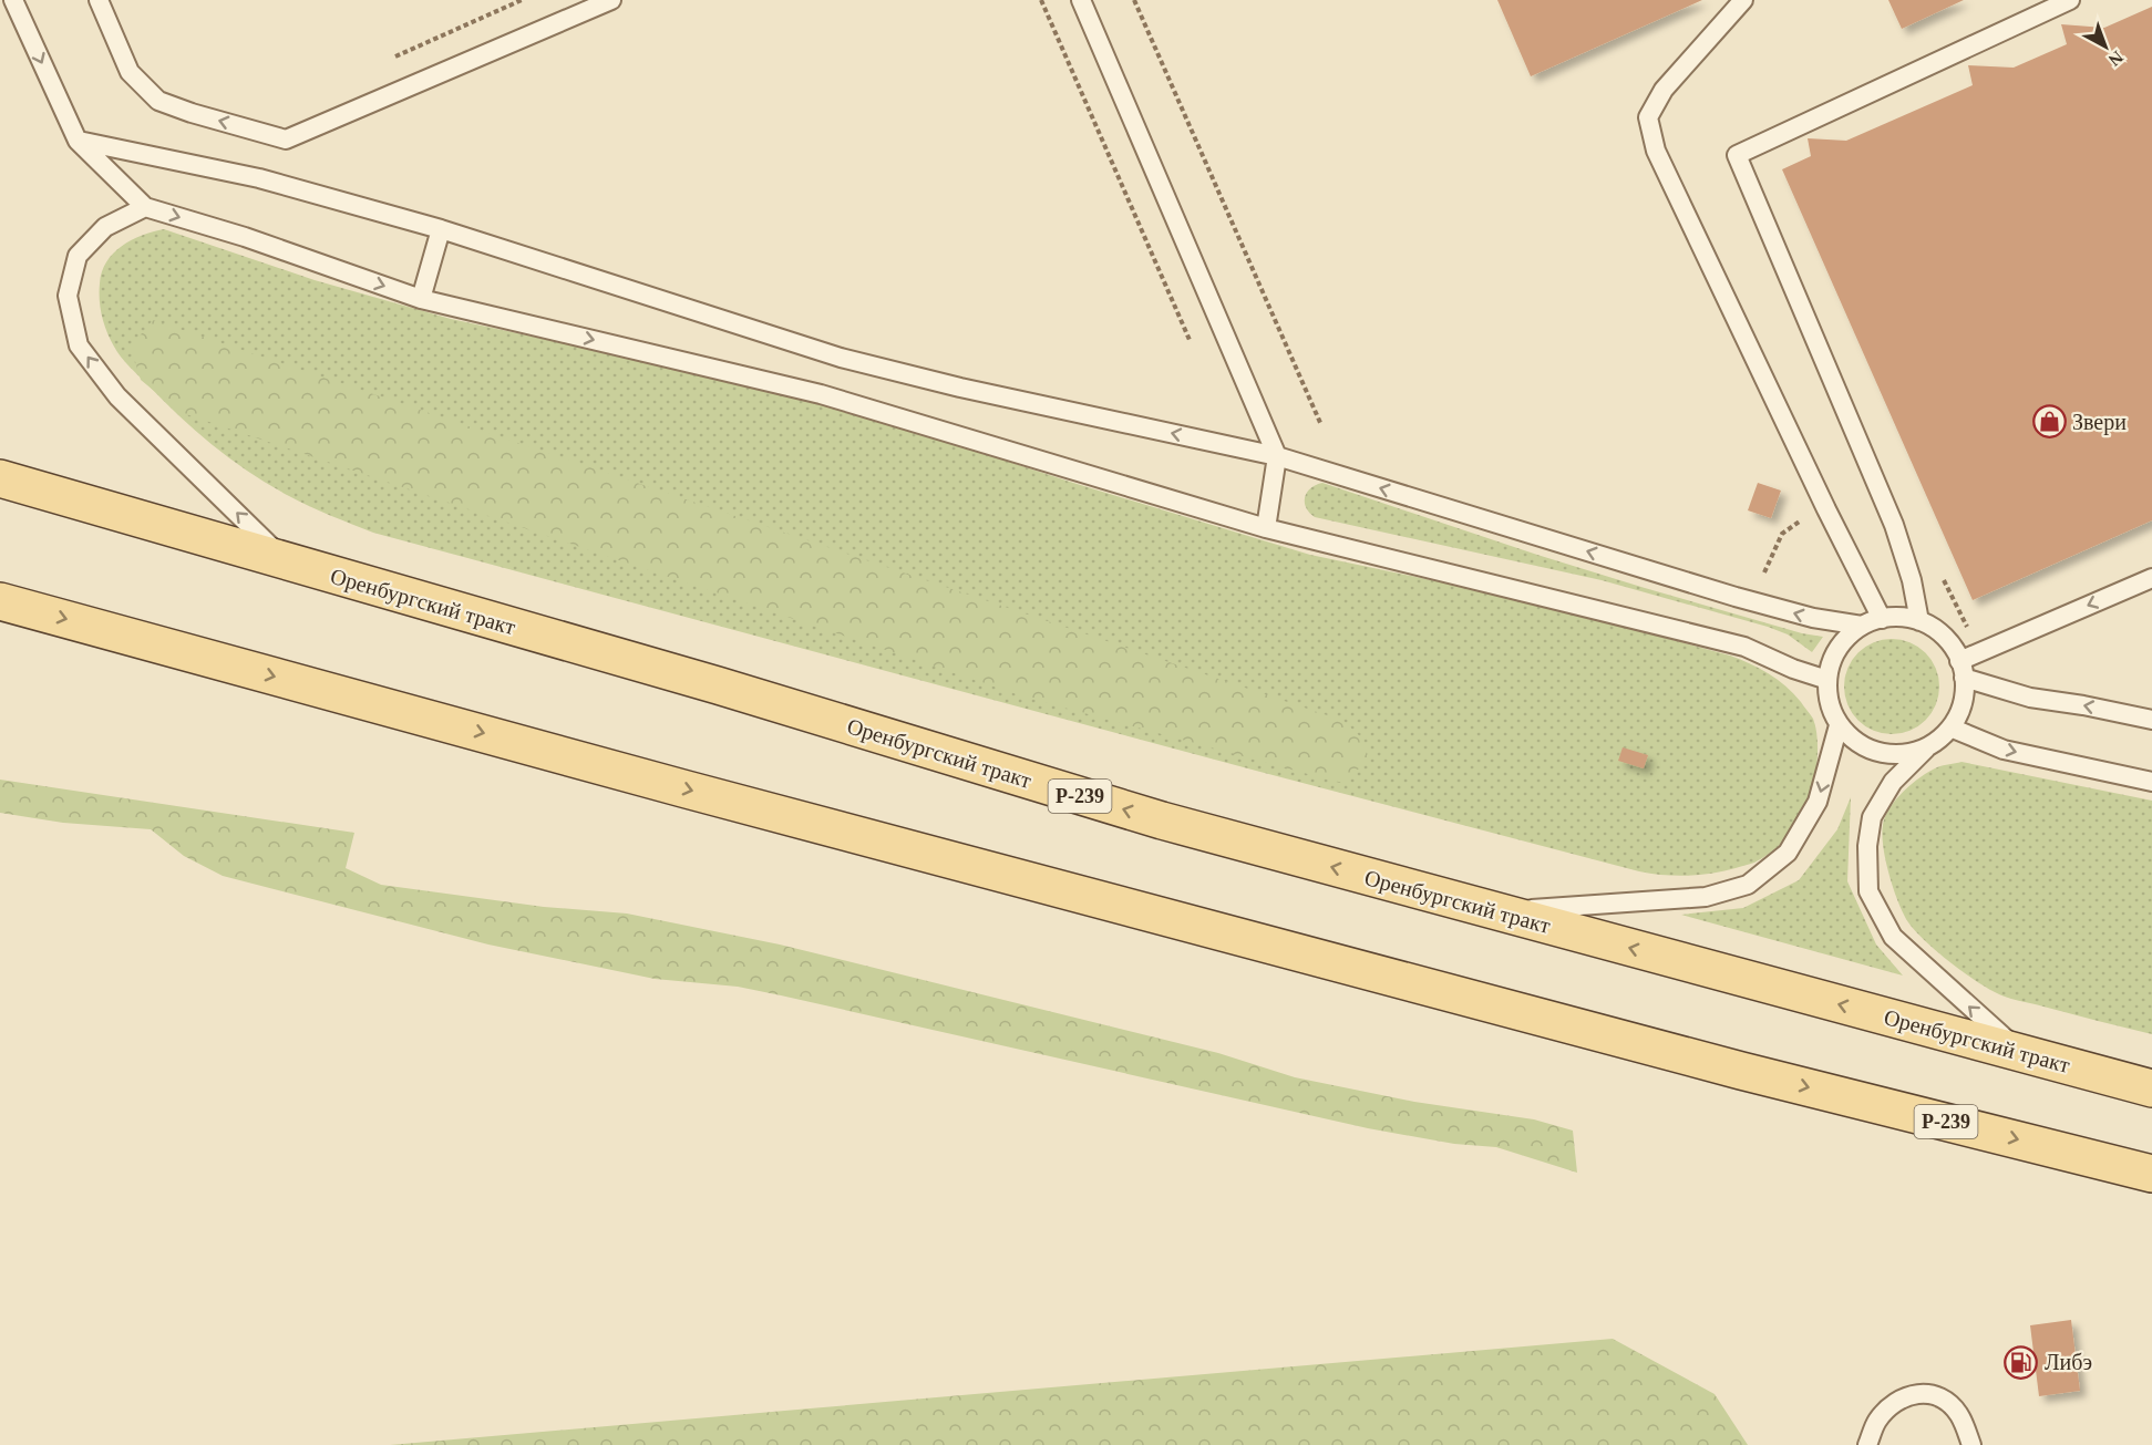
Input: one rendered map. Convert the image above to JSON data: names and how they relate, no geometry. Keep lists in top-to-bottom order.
{
  "streets": {
    "main road": ["Оренбургский тракт", "Р-239"]
  },
  "places": {
    "shop": ["Звери"],
    "fuel station": ["Либэ"]
  },
  "north": "bottom right"
}
